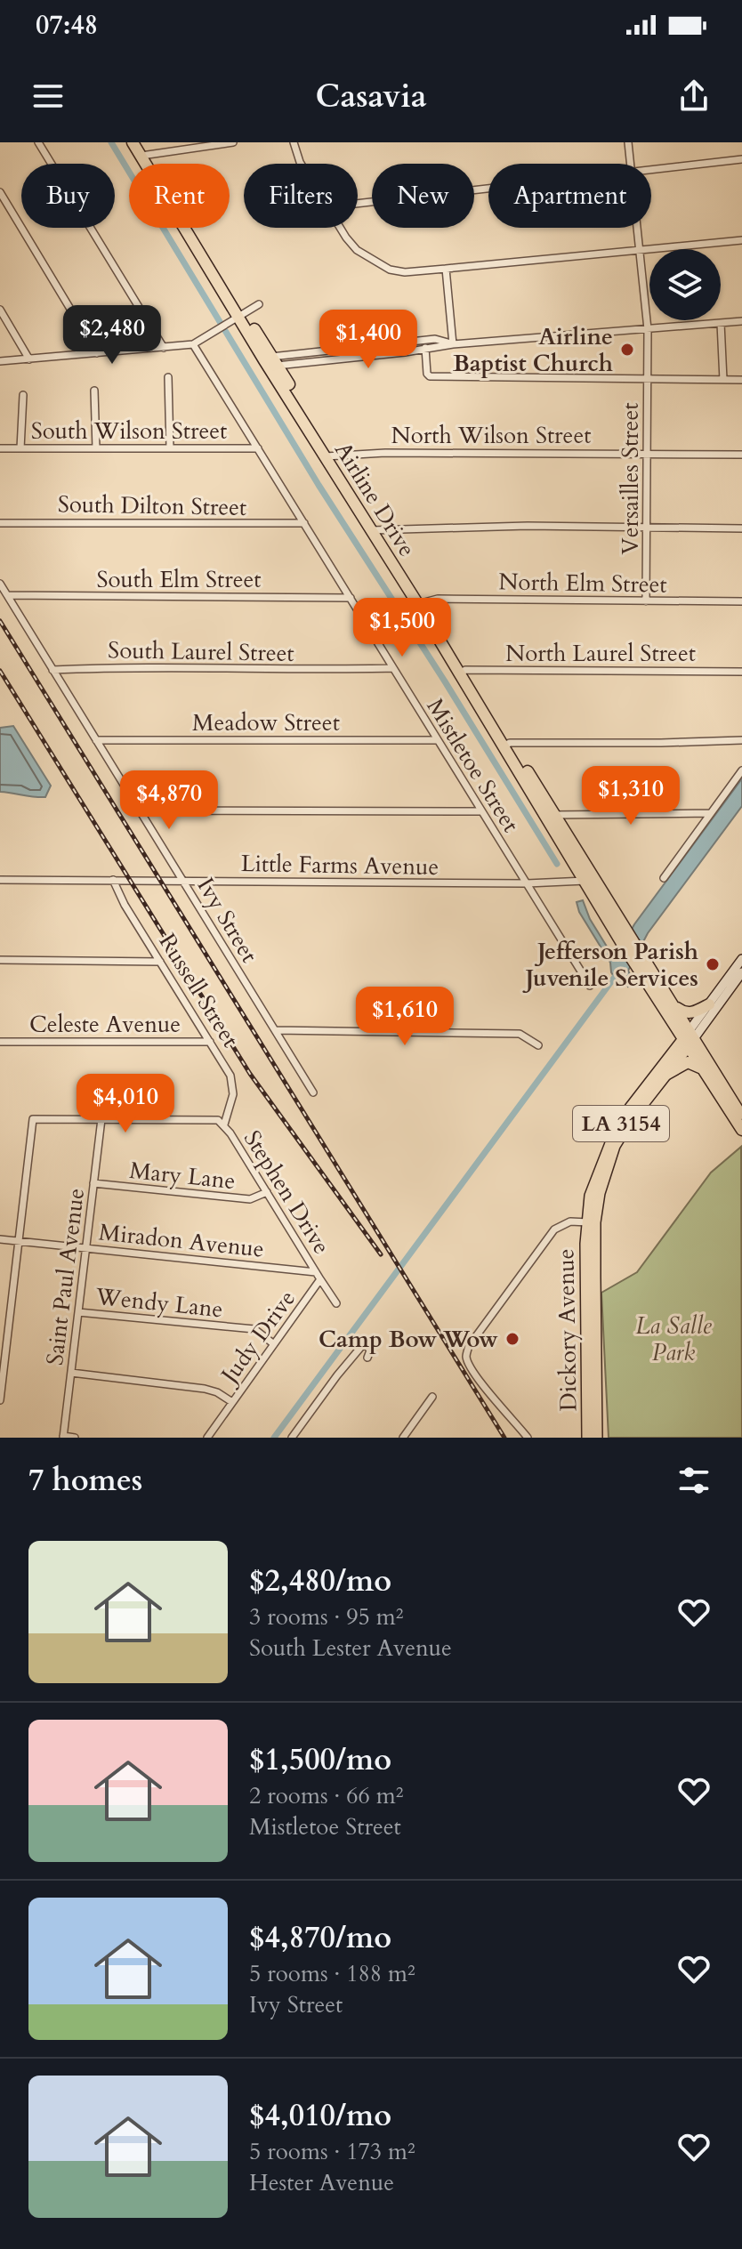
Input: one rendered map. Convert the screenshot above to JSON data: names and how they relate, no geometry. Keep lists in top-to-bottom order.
{
  "streets": {
    "highway": ["Airline Drive"],
    "main road": ["LA 3154", "Dickory Avenue"],
    "street": [
      "South Wilson Street",
      "North Wilson Street",
      "Versailles Street",
      "South Dilton Street",
      "South Elm Street",
      "North Elm Street",
      "South Laurel Street",
      "North Laurel Street",
      "Meadow Street",
      "Mistletoe Street",
      "Little Farms Avenue",
      "Ivy Street",
      "Russell Street",
      "Celeste Avenue",
      "Mary Lane",
      "Stephen Drive",
      "Miradon Avenue",
      "Saint Paul Avenue",
      "Wendy Lane",
      "Judy Drive"
    ]
  },
  "crossings": [
    ["South Wilson Street", "Mistletoe Street"],
    ["North Wilson Street", "Versailles Street"],
    ["North Wilson Street", "Airline Drive"],
    ["Versailles Street", "North Elm Street"],
    ["Airline Drive", "North Elm Street"],
    ["Airline Drive", "North Laurel Street"],
    ["Airline Drive", "Little Farms Avenue"],
    ["Airline Drive", "LA 3154"],
    ["South Dilton Street", "Mistletoe Street"],
    ["South Elm Street", "Mistletoe Street"],
    ["South Elm Street", "Ivy Street"],
    ["South Laurel Street", "Mistletoe Street"],
    ["South Laurel Street", "Ivy Street"],
    ["Meadow Street", "Mistletoe Street"],
    ["Meadow Street", "Ivy Street"],
    ["Mistletoe Street", "Little Farms Avenue"],
    ["Little Farms Avenue", "Ivy Street"],
    ["Little Farms Avenue", "Russell Street"],
    ["Russell Street", "Celeste Avenue"],
    ["Russell Street", "Stephen Drive"],
    ["LA 3154", "Dickory Avenue"],
    ["Mary Lane", "Stephen Drive"],
    ["Mary Lane", "Saint Paul Avenue"],
    ["Stephen Drive", "Miradon Avenue"],
    ["Stephen Drive", "Judy Drive"],
    ["Miradon Avenue", "Saint Paul Avenue"],
    ["Miradon Avenue", "Judy Drive"],
    ["Saint Paul Avenue", "Wendy Lane"],
    ["Wendy Lane", "Judy Drive"]
  ],
  "parks": ["La Salle Park"],
  "places": ["Airline Baptist Church", "Jefferson Parish Juvenile Services", "Camp Bow Wow"],
  "page": {
    "status": "07:48",
    "header": "Casavia",
    "chip": [
      "Buy",
      "Rent",
      "Filters",
      "New",
      "Apartment"
    ],
    "price": [
      "$2,480",
      "$1,400",
      "$1,500",
      "$1,310",
      "$4,870",
      "$1,610",
      "$4,010"
    ],
    "heading": "7 homes",
    "list": [
      {
        "name": "$2,480/mo",
        "note": "3 rooms · 95 m² · South Lester Avenue"
      },
      {
        "name": "$1,500/mo",
        "note": "2 rooms · 66 m² · Mistletoe Street"
      },
      {
        "name": "$4,870/mo",
        "note": "5 rooms · 188 m² · Ivy Street"
      },
      {
        "name": "$4,010/mo",
        "note": "5 rooms · 173 m² · Hester Avenue"
      }
    ]
  }
}
